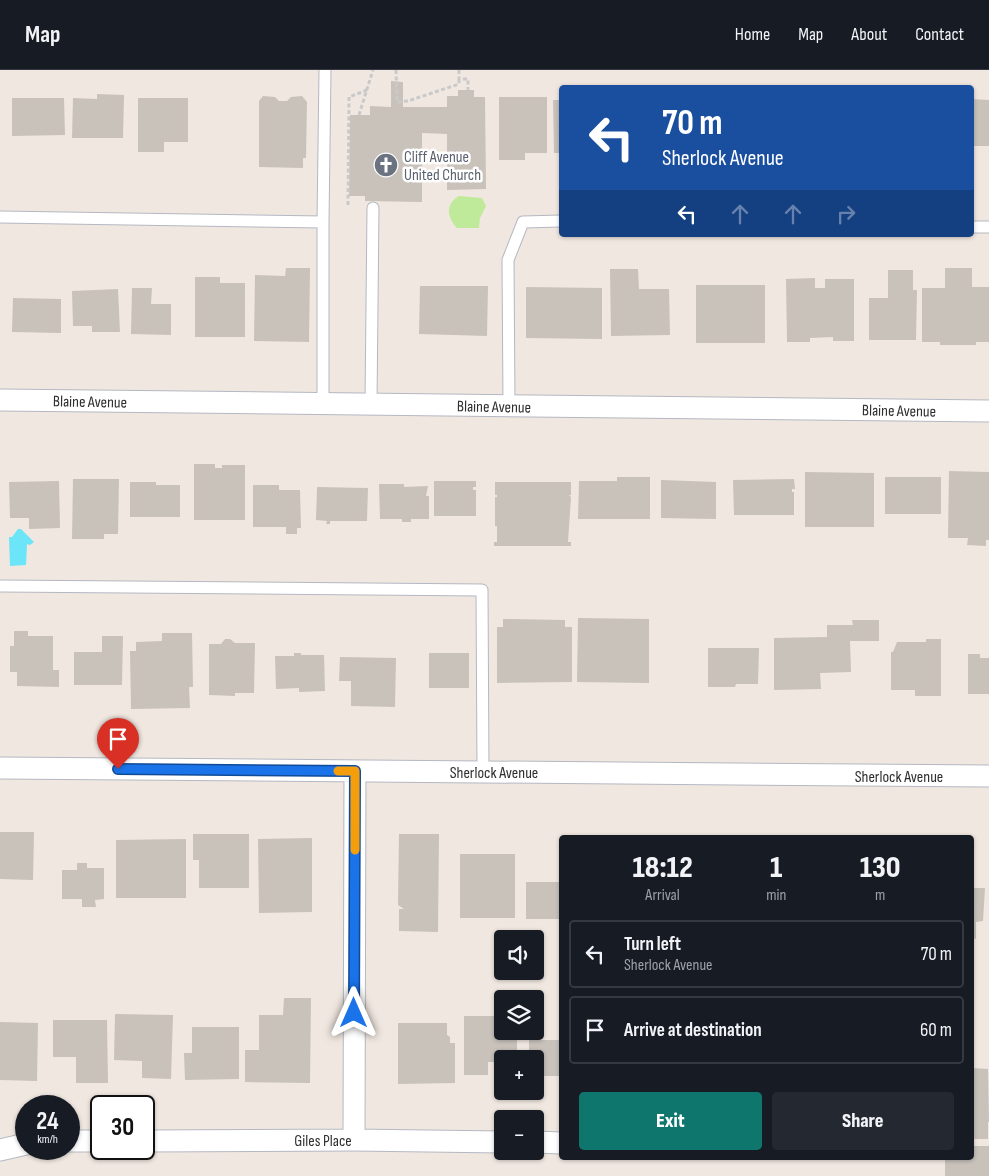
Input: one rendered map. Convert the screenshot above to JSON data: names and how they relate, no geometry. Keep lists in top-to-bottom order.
{
  "streets": {
    "street": ["Blaine Avenue", "Sherlock Avenue", "Giles Place"]
  },
  "places": {
    "church": ["Cliff Avenue United Church"]
  },
  "page": {
    "header": "Map",
    "nav": [
      "Home",
      "Map",
      "About",
      "Contact"
    ],
    "turn": ["70 m", "Sherlock Avenue"],
    "eta": [
      "18:12",
      "Arrival",
      "1",
      "min",
      "130",
      "m"
    ],
    "list": [
      {
        "name": "Turn left",
        "note": "Sherlock Avenue",
        "value": "70 m"
      },
      {
        "name": "Arrive at destination",
        "value": "60 m"
      }
    ],
    "map_buttons": ["+", "−"],
    "buttons": ["Exit", "Share"],
    "speed": "24 km/h",
    "limit": "30"
  }
}
